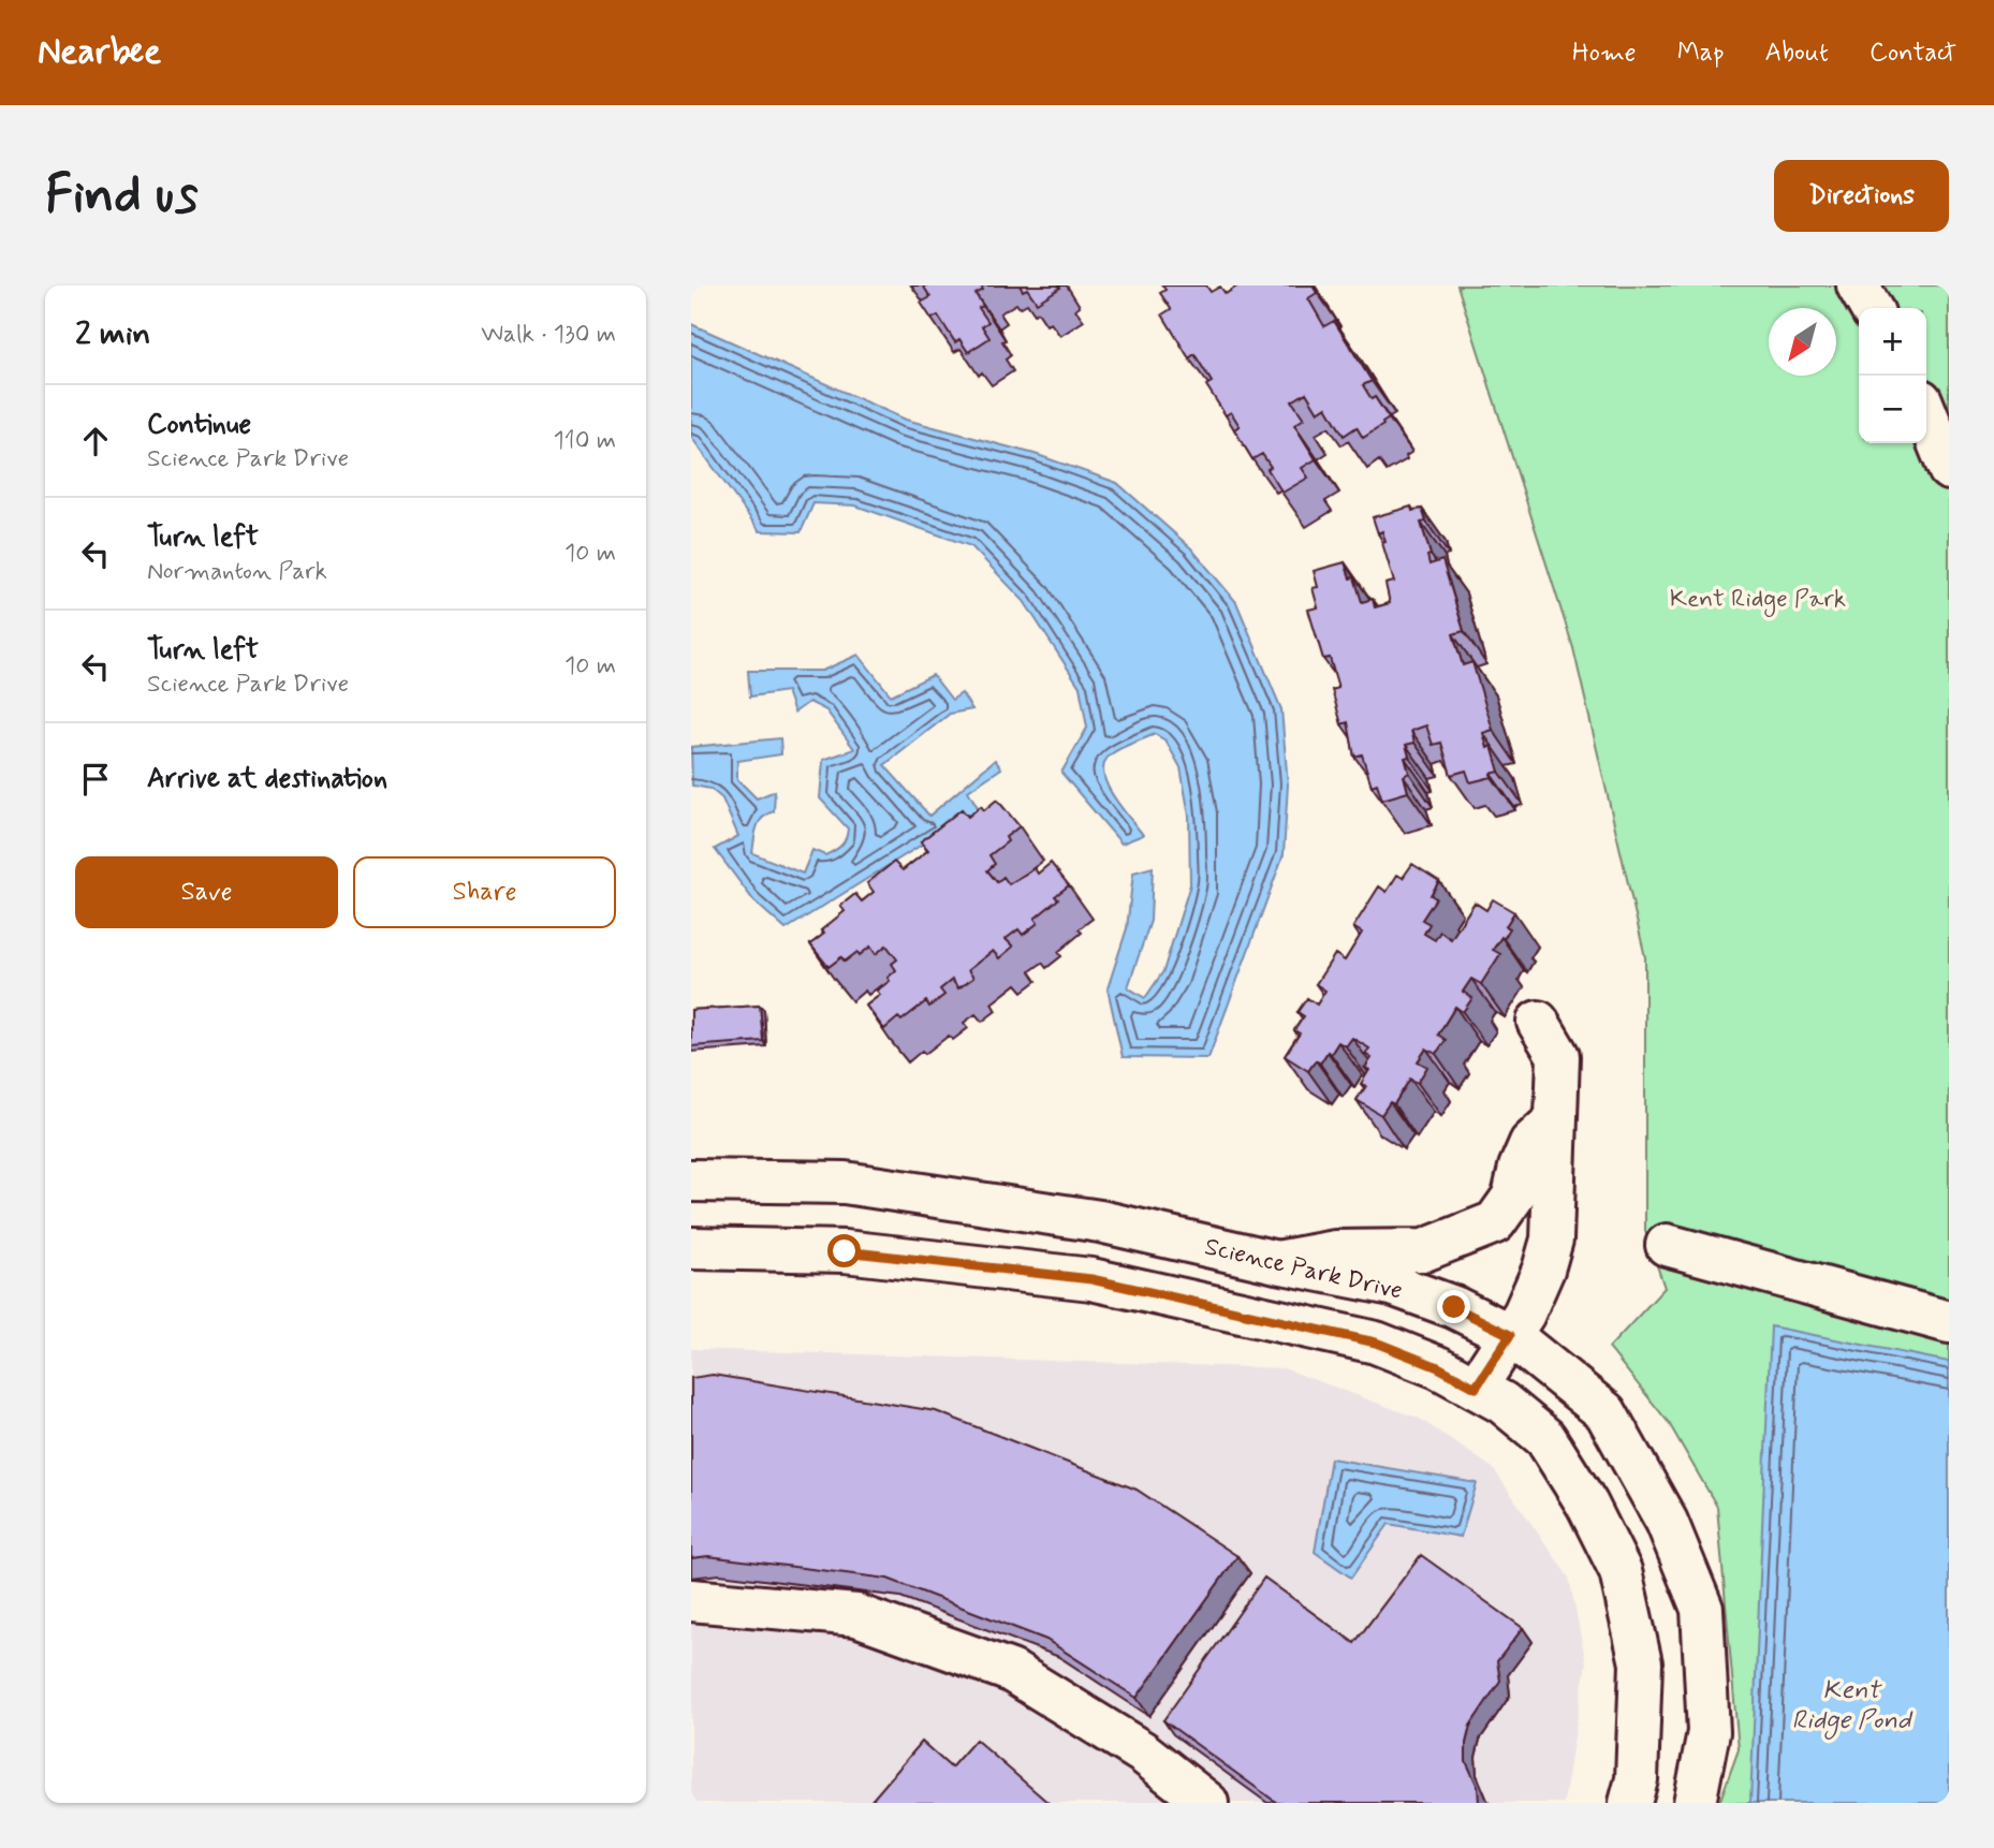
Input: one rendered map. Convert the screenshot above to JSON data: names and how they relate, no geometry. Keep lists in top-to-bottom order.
{
  "streets": {
    "main road": ["Science Park Drive"]
  },
  "water": ["Kent Ridge Pond"],
  "parks": ["Kent Ridge Park"],
  "north": "bottom left",
  "page": {
    "header": "Nearbee",
    "nav": [
      "Home",
      "Map",
      "About",
      "Contact"
    ],
    "buttons": [
      "Directions",
      ["Save", "Share"]
    ],
    "title": "Find us",
    "heading": ["2 min", "Walk · 130 m"],
    "map_buttons": ["+", "−"],
    "list": [
      ["Continue", "Science Park Drive", "110 m"],
      ["Turn left", "Normanton Park", "10 m"],
      ["Turn left", "Science Park Drive", "10 m"],
      "Arrive at destination"
    ]
  }
}
